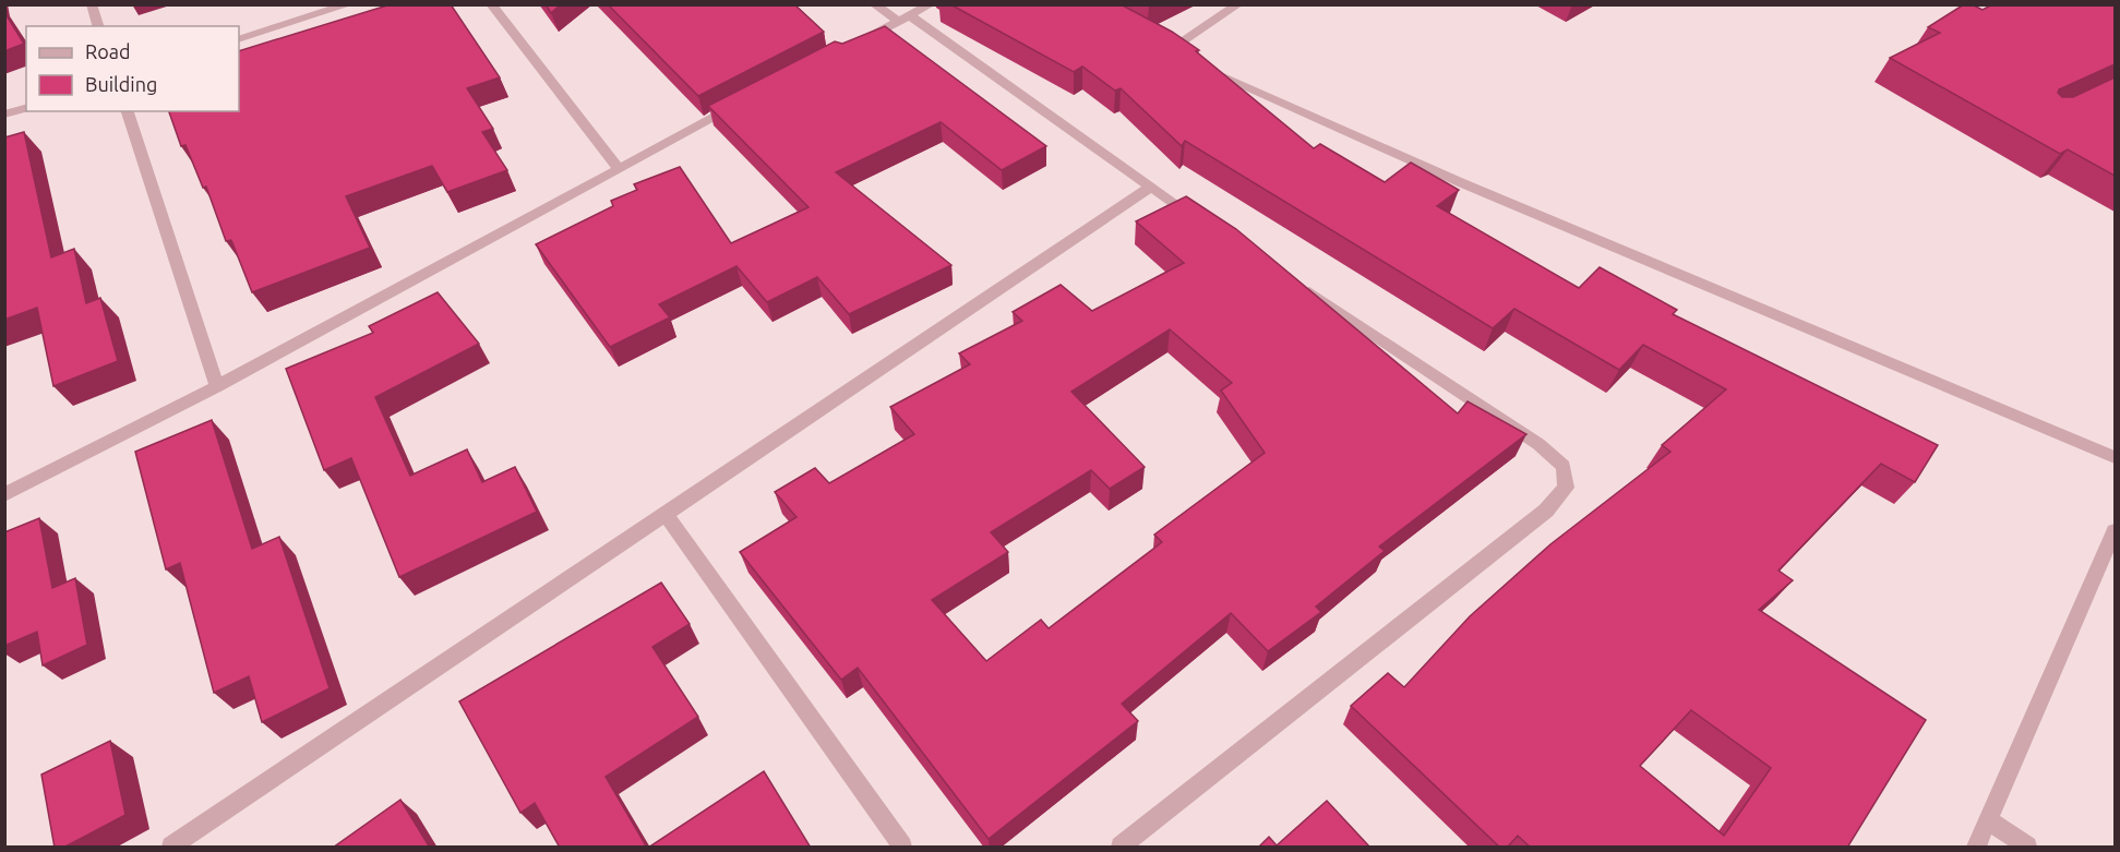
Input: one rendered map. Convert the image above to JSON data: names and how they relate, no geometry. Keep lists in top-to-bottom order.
{
  "legend": ["Road", "Building"]
}
